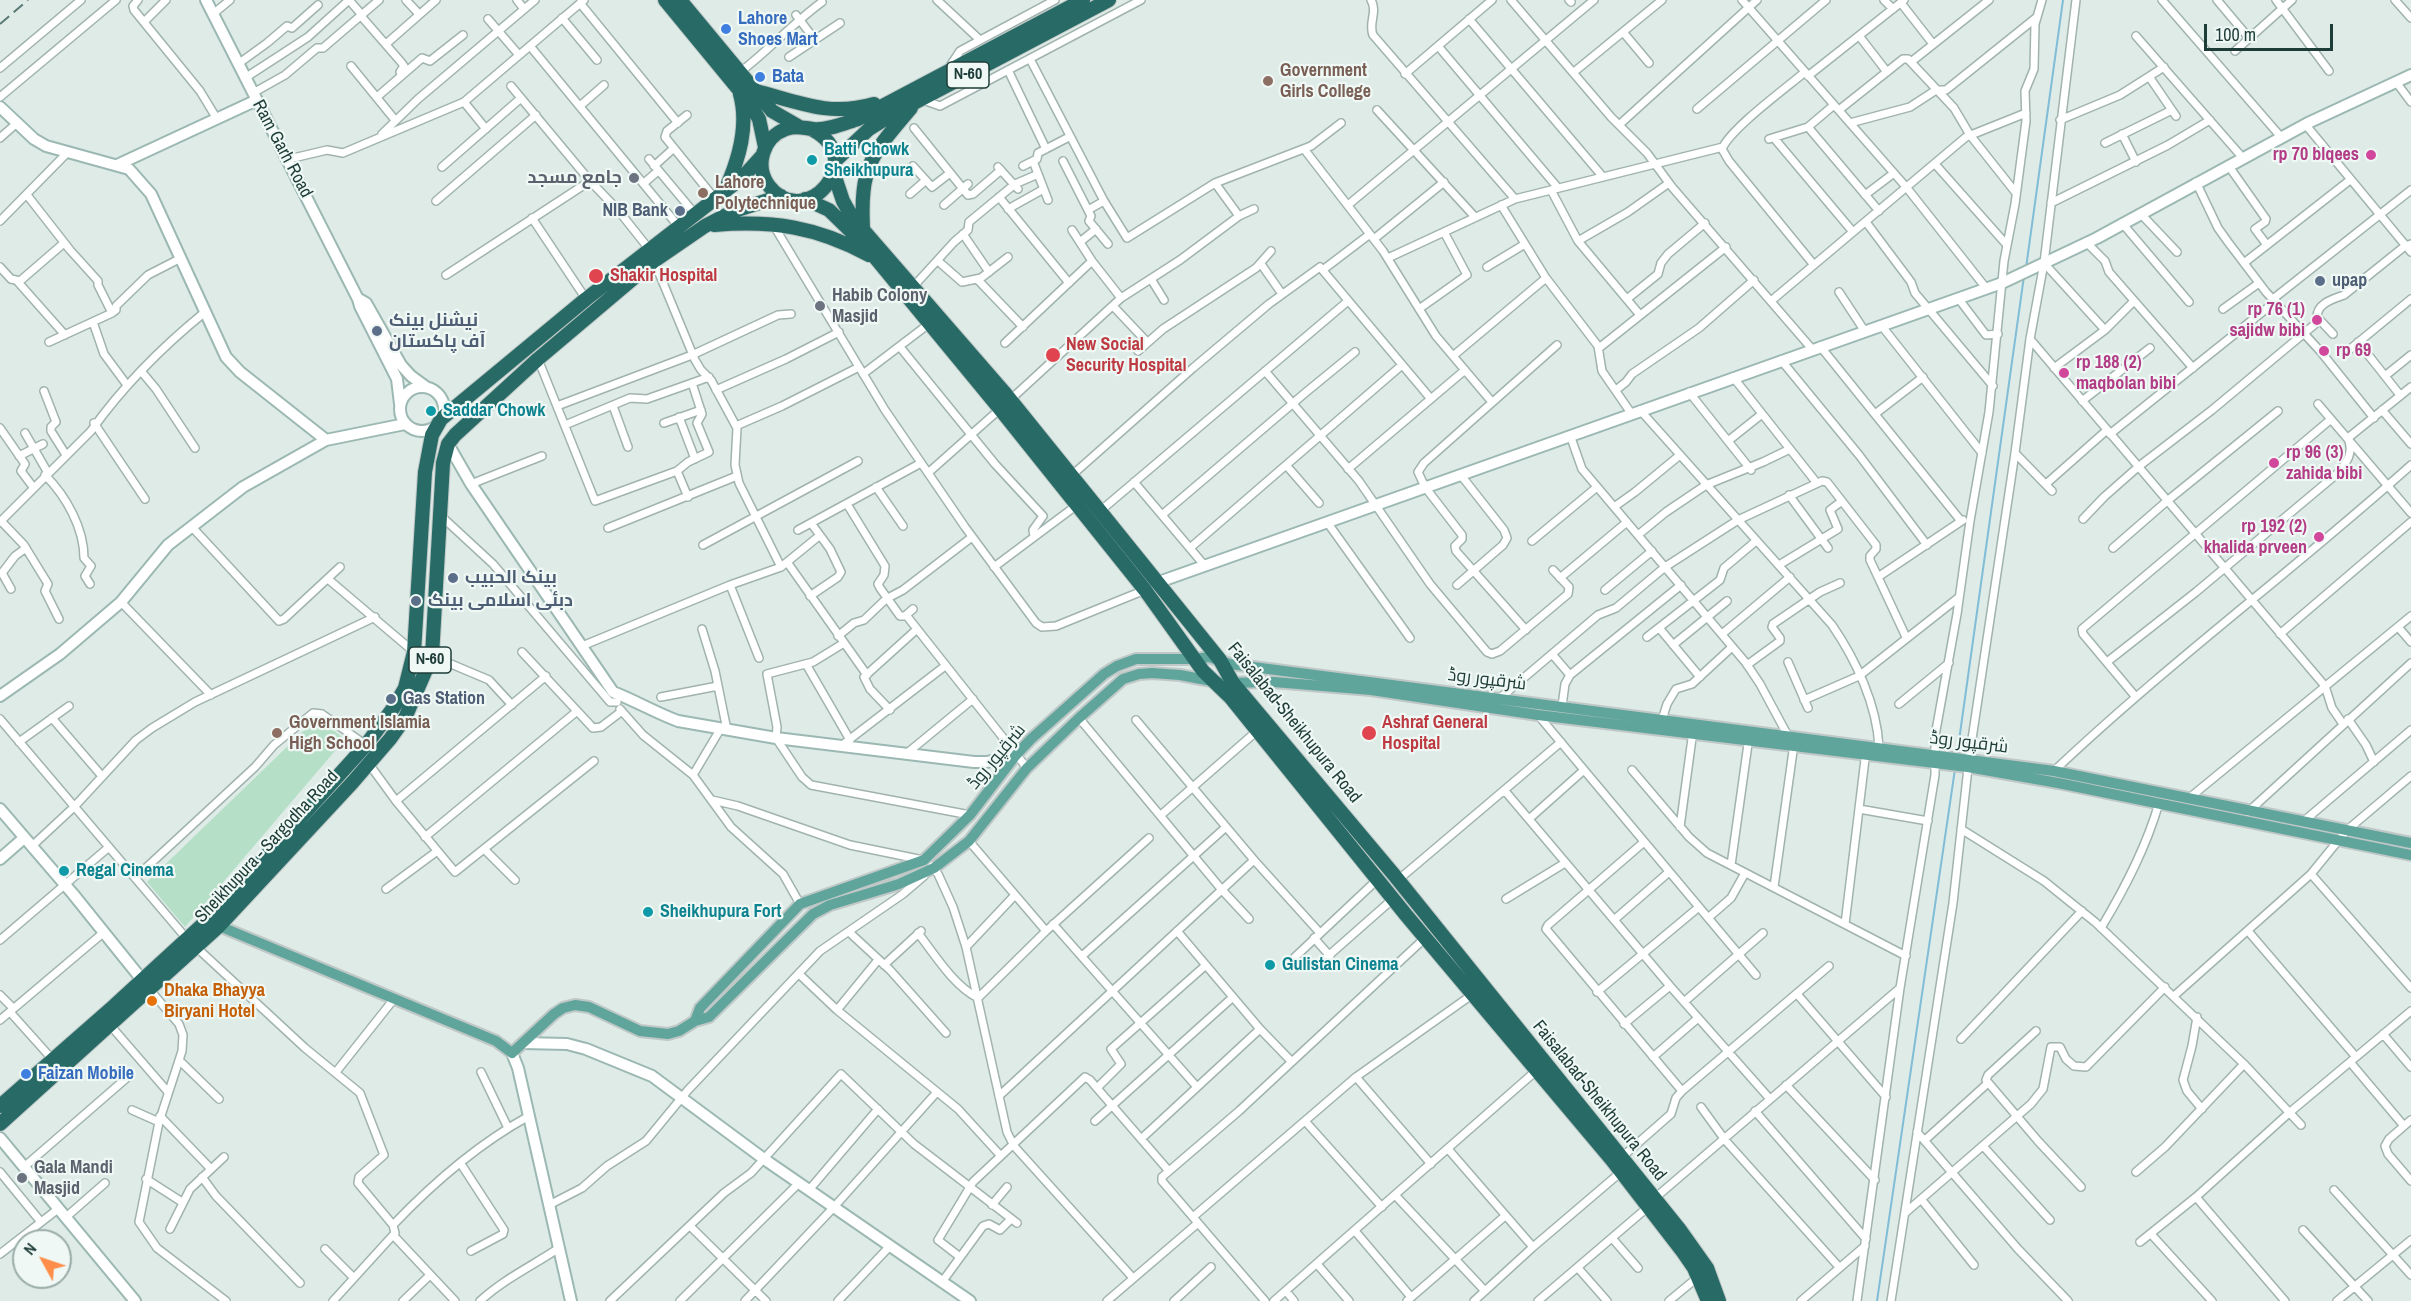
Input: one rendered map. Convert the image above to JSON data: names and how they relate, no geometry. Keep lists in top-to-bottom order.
{
  "streets": {
    "highway": ["N-60", "Faisalabad-Sheikhupura Road", "Sheikhupura - Sargodha Road"],
    "main road": ["شرقپور روڈ"],
    "street": ["Ram Garh Road"]
  },
  "crossings": [
    ["N-60", "Faisalabad-Sheikhupura Road"],
    ["N-60", "Sheikhupura - Sargodha Road"],
    ["Ram Garh Road", "Sheikhupura - Sargodha Road"],
    ["شرقپور روڈ", "Faisalabad-Sheikhupura Road"],
    ["Faisalabad-Sheikhupura Road", "Sheikhupura - Sargodha Road"]
  ],
  "places": [
    "Lahore Shoes Mart",
    "Bata",
    "Government Girls College",
    "rp 70 blqees",
    "Batti Chowk Sheikhupura",
    "جامع مسجد",
    "Lahore Polytechnique",
    "NIB Bank",
    "Shakir Hospital",
    "upap",
    "Habib Colony Masjid",
    "rp 76 (1) sajidw bibi",
    "نیشنل بینک آف پاکستان",
    "rp 69",
    "New Social Security Hospital",
    "rp 188 (2) maqbolan bibi",
    "Saddar Chowk",
    "rp 96 (3) zahida bibi",
    "rp 192 (2) khalida prveen",
    "بينک الحبيب",
    "دبئی اسلامی بینک",
    "Gas Station",
    "Government Islamia High School",
    "Ashraf General Hospital",
    "Regal Cinema",
    "Sheikhupura Fort",
    "Gulistan Cinema",
    "Dhaka Bhayya Biryani Hotel",
    "Faizan Mobile",
    "Gala Mandi Masjid"
  ],
  "scale_bar": "100 m",
  "north": "top left"
}
